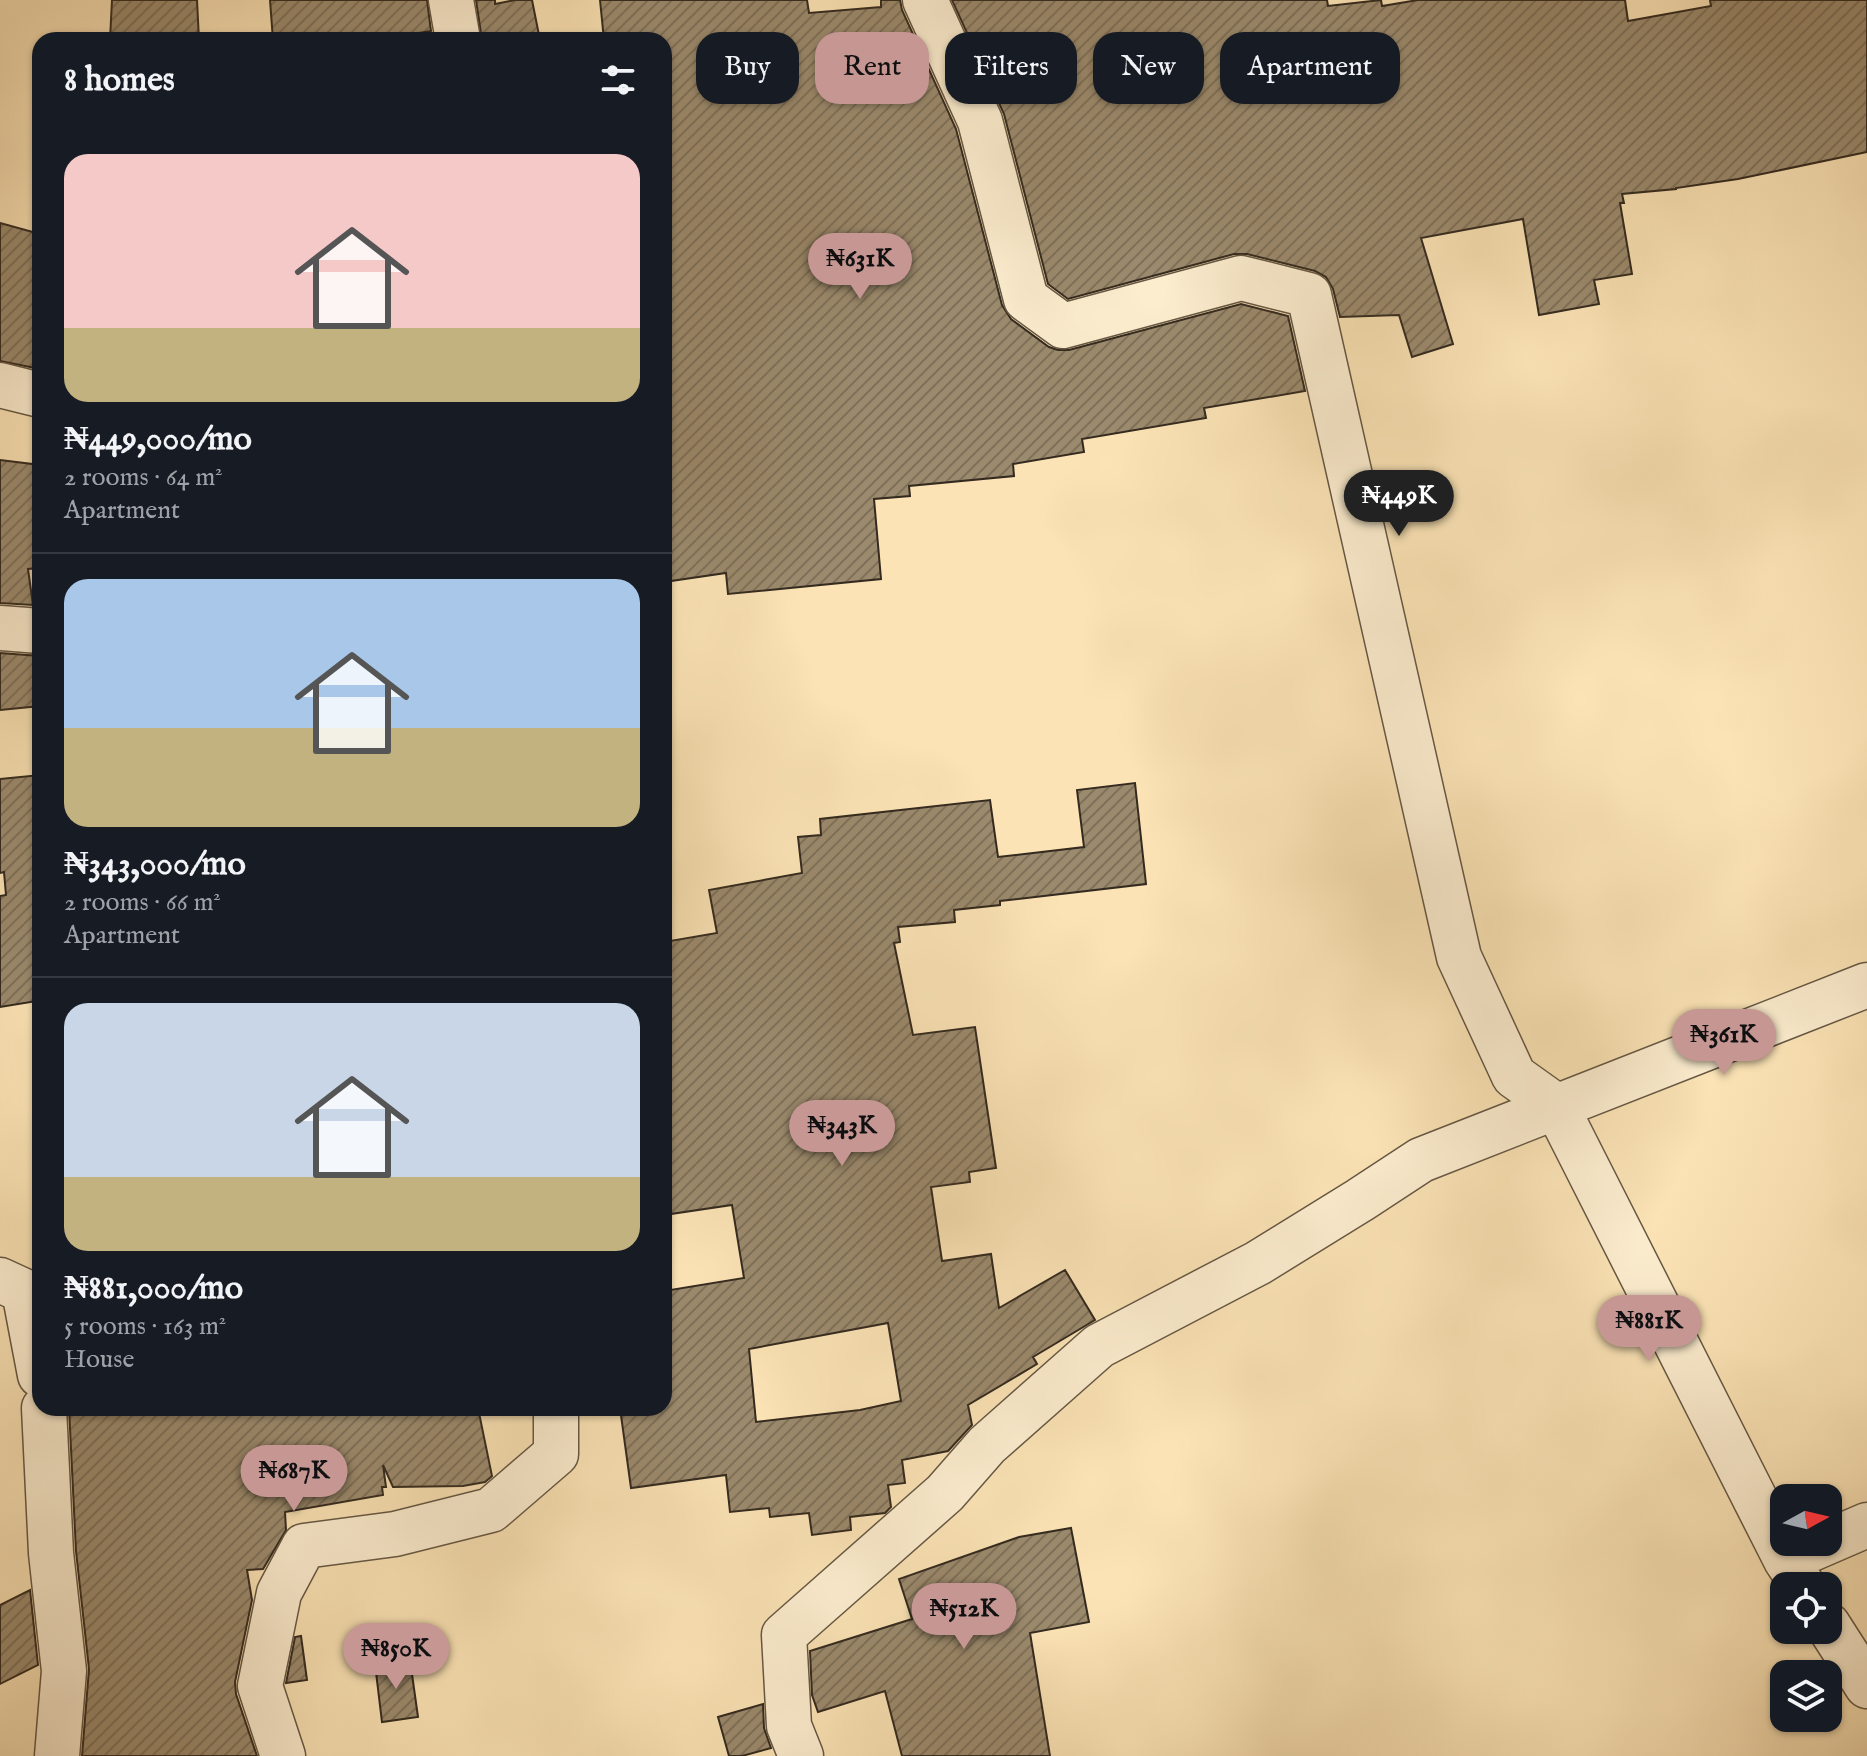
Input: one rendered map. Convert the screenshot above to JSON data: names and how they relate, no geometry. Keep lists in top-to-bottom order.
{
  "north": "right",
  "page": {
    "chip": [
      "Buy",
      "Rent",
      "Filters",
      "New",
      "Apartment"
    ],
    "heading": "8 homes",
    "list": [
      {
        "name": "₦449,000/mo",
        "note": "2 rooms · 64 m² · Apartment"
      },
      {
        "name": "₦343,000/mo",
        "note": "2 rooms · 66 m² · Apartment"
      },
      {
        "name": "₦881,000/mo",
        "note": "5 rooms · 163 m² · House"
      }
    ],
    "price": [
      "₦631K",
      "₦449K",
      "₦361K",
      "₦343K",
      "₦881K",
      "₦687K",
      "₦512K",
      "₦850K"
    ]
  }
}
